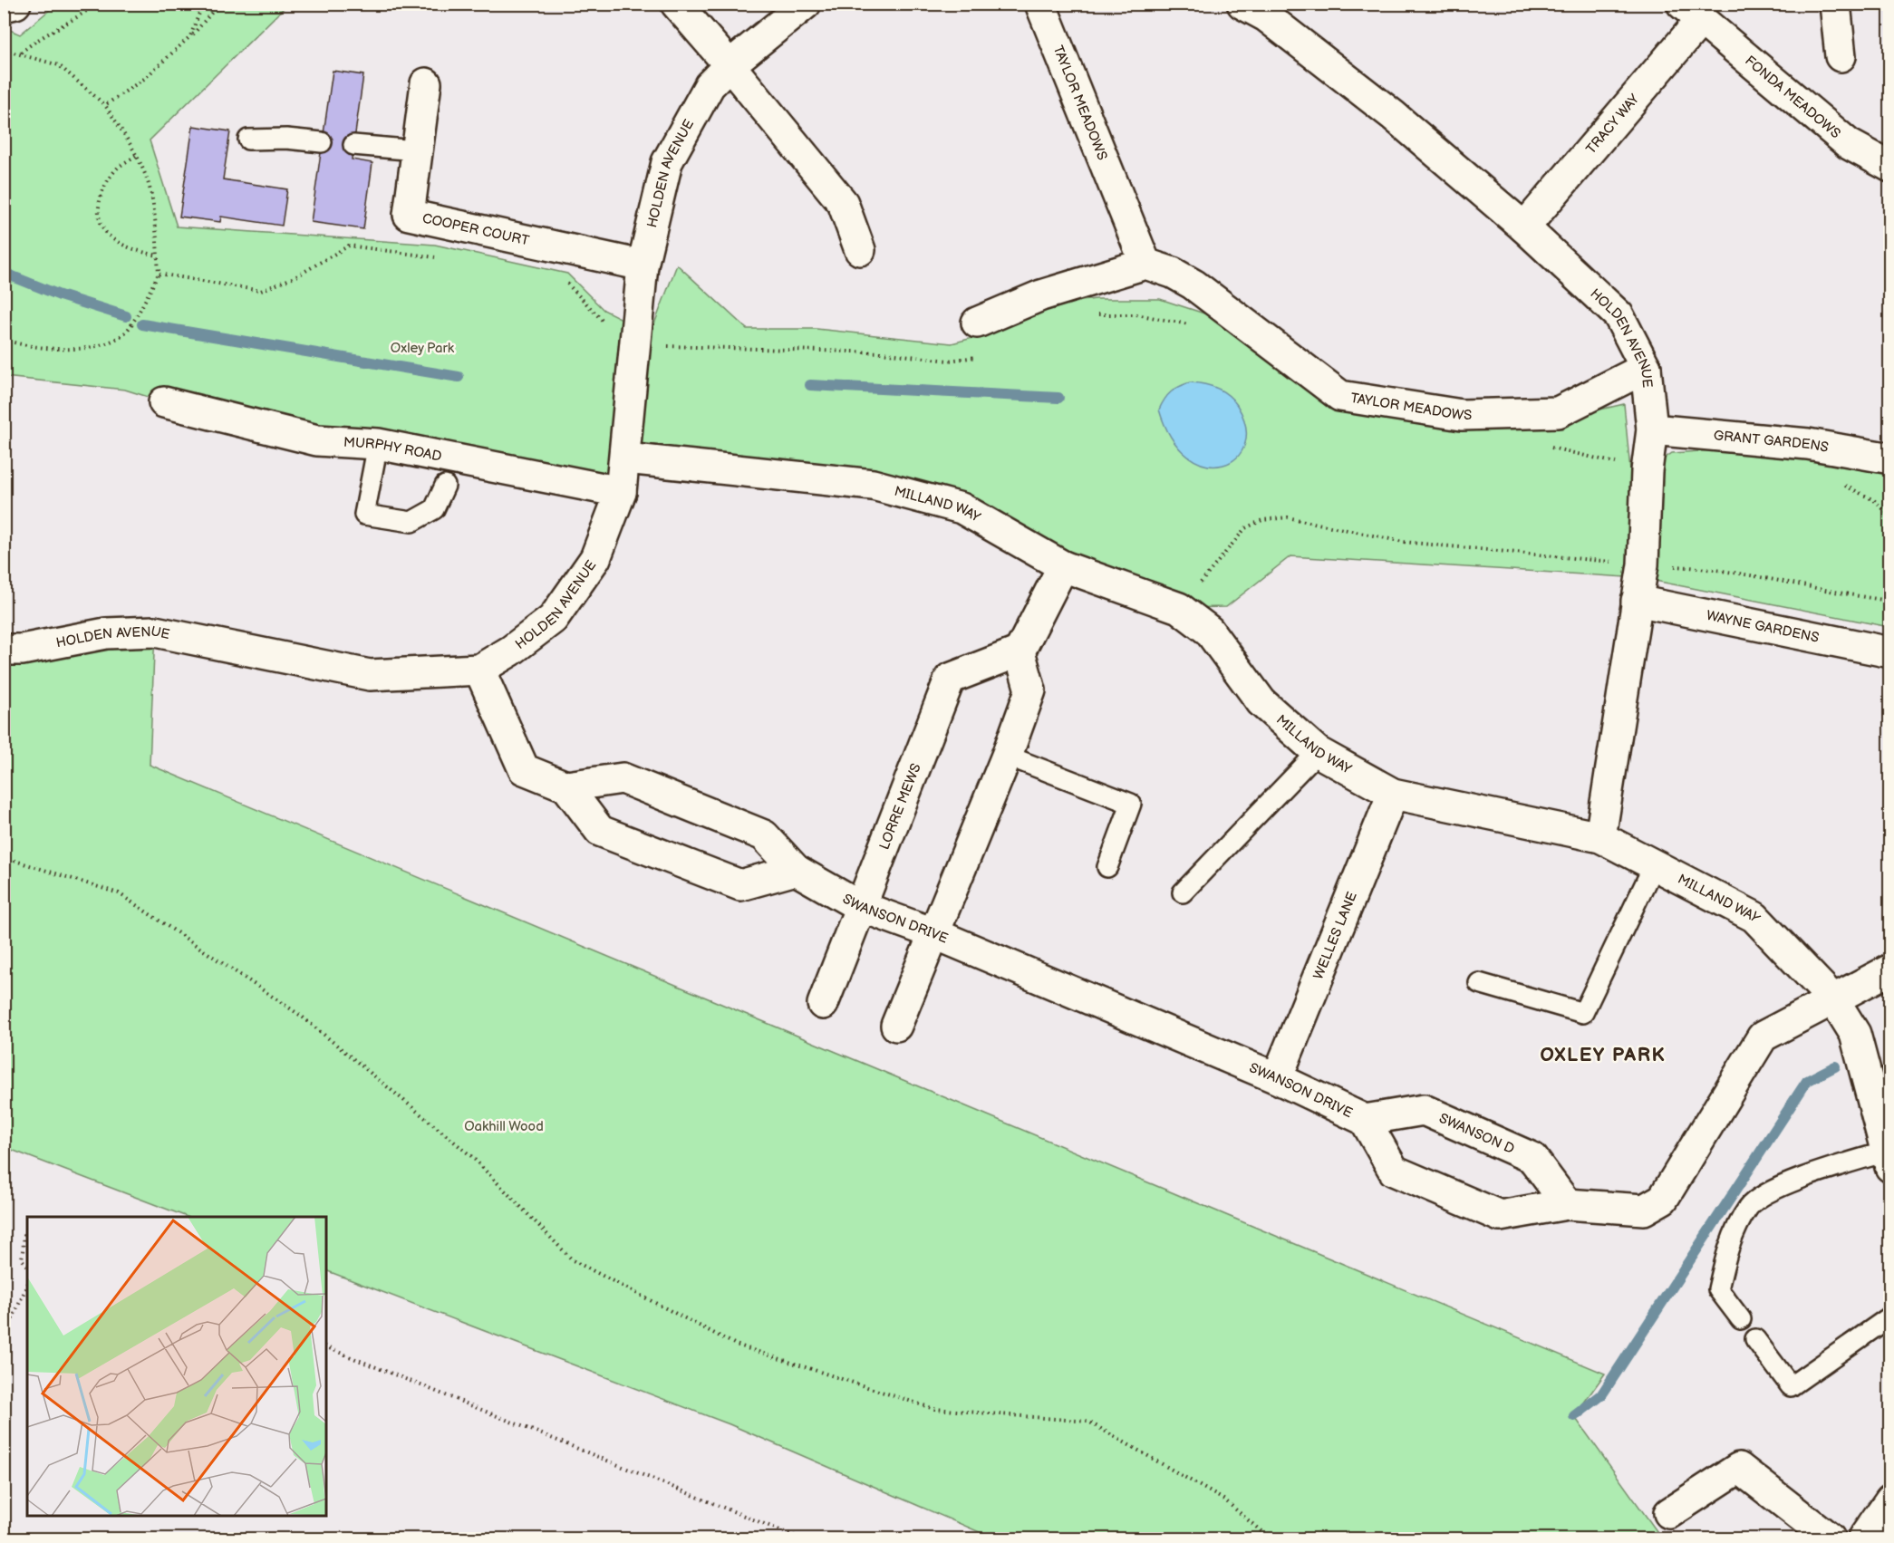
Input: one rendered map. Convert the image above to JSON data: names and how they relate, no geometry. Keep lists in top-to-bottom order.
{
  "streets": {
    "street": [
      "FONDA MEADOWS",
      "TAYLOR MEADOWS",
      "TRACY WAY",
      "HOLDEN AVENUE",
      "COOPER COURT",
      "GRANT GARDENS",
      "MURPHY ROAD",
      "MILLAND WAY",
      "WAYNE GARDENS",
      "LORRE MEWS",
      "SWANSON DRIVE",
      "WELLES LANE",
      "SWANSON D"
    ]
  },
  "crossings": [
    ["FONDA MEADOWS", "TRACY WAY"],
    ["TAYLOR MEADOWS", "HOLDEN AVENUE"],
    ["TRACY WAY", "HOLDEN AVENUE"],
    ["HOLDEN AVENUE", "COOPER COURT"],
    ["HOLDEN AVENUE", "GRANT GARDENS"],
    ["HOLDEN AVENUE", "MURPHY ROAD"],
    ["HOLDEN AVENUE", "MILLAND WAY"],
    ["HOLDEN AVENUE", "WAYNE GARDENS"],
    ["MILLAND WAY", "SWANSON DRIVE"],
    ["MILLAND WAY", "WELLES LANE"],
    ["LORRE MEWS", "SWANSON DRIVE"],
    ["SWANSON DRIVE", "WELLES LANE"],
    ["SWANSON DRIVE", "SWANSON D"]
  ],
  "districts": ["OXLEY PARK"],
  "parks": ["Oxley Park", "Oakhill Wood"]
}
